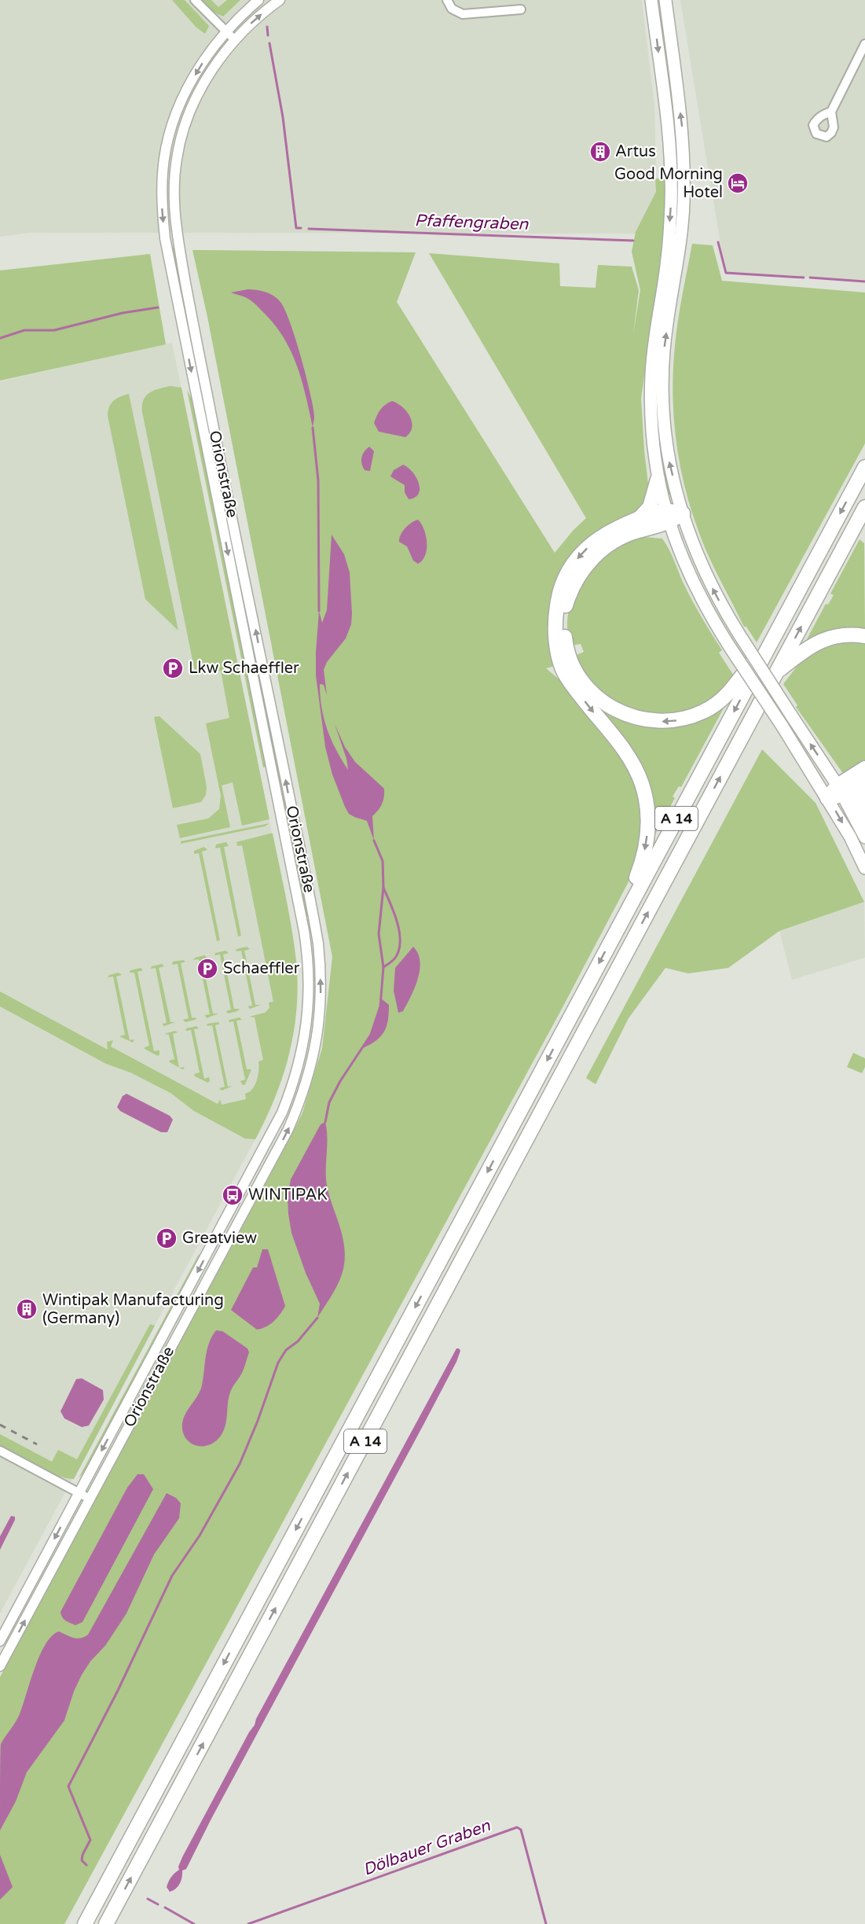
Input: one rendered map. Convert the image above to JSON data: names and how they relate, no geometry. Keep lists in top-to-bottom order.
{
  "streets": {
    "highway": ["A 14"],
    "street": ["Orionstraße"]
  },
  "water": ["Pfaffengraben", "Dölbauer Graben"],
  "places": {
    "building": ["Artus", "Wintipak Manufacturing (Germany)"],
    "hotel": ["Good Morning Hotel"],
    "parking": ["Lkw Schaeffler", "Schaeffler", "Greatview"],
    "bus stop": ["WINTIPAK"]
  }
}
